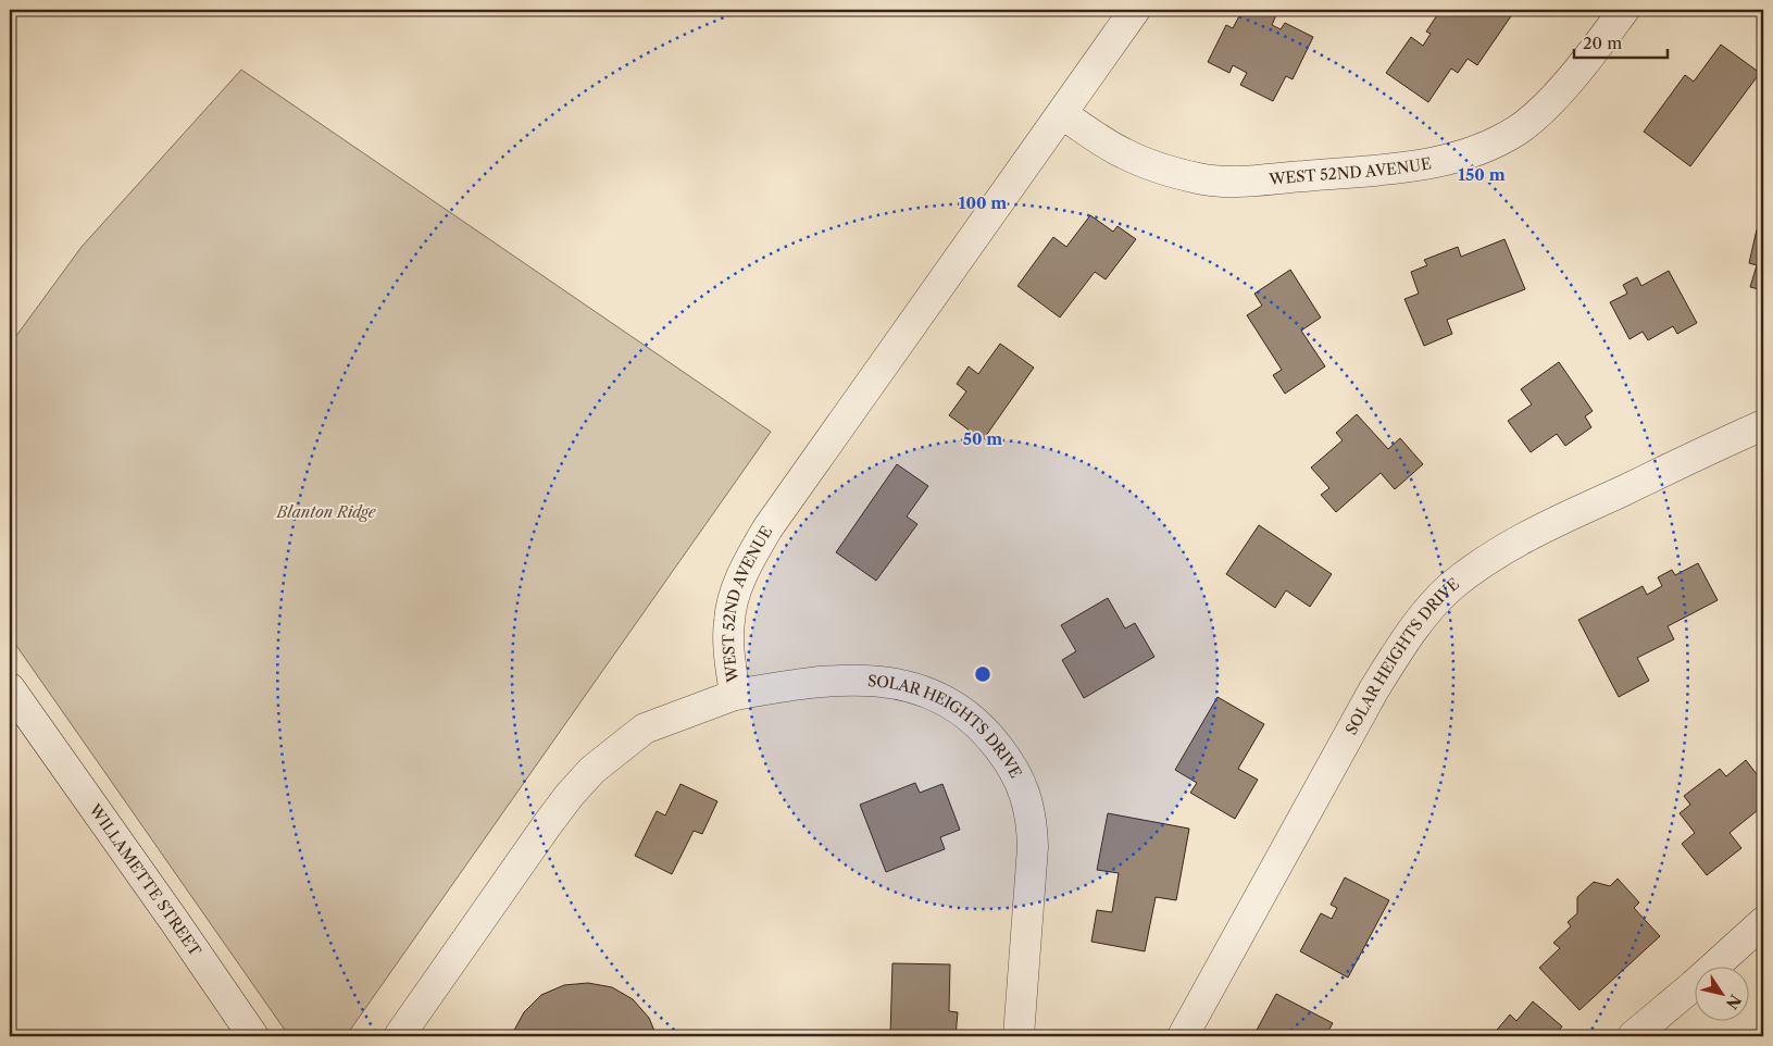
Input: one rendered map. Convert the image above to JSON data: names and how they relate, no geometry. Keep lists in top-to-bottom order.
{
  "streets": {
    "street": ["WEST 52ND AVENUE", "SOLAR HEIGHTS DRIVE", "WILLAMETTE STREET"]
  },
  "crossings": [
    ["WEST 52ND AVENUE", "SOLAR HEIGHTS DRIVE"]
  ],
  "parks": ["Blanton Ridge"],
  "scale_bar": "20 m",
  "north": "bottom right",
  "rings": ["150 m", "100 m", "50 m"]
}
